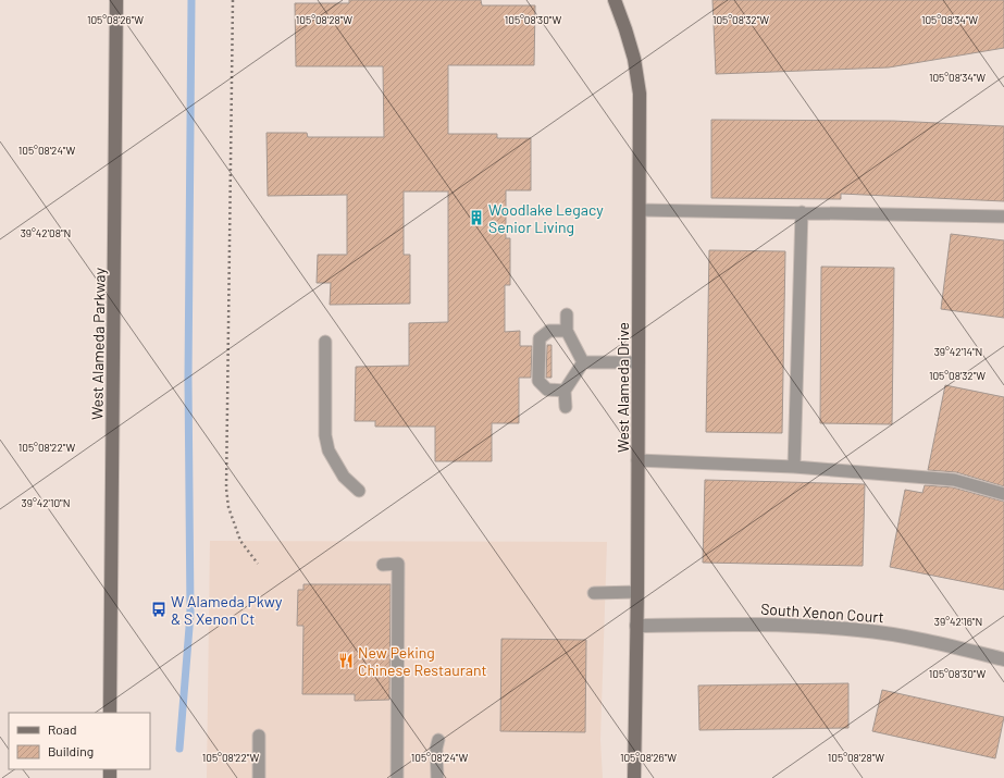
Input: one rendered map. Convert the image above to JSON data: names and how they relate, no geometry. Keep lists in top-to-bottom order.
{
  "streets": {
    "street": ["West Alameda Parkway", "West Alameda Drive", "South Xenon Court"]
  },
  "crossings": [
    ["West Alameda Drive", "South Xenon Court"]
  ],
  "places": {
    "building": ["Woodlake Legacy Senior Living"],
    "bus stop": ["W Alameda Pkwy & S Xenon Ct"],
    "restaurant": ["New Peking Chinese Restaurant"]
  },
  "legend": ["Road", "Building"],
  "coordinates": [
    "105°08'26\"W",
    "105°08'28\"W",
    "105°08'30\"W",
    "105°08'32\"W",
    "105°08'34\"W",
    "105°08'24\"W",
    "39°42'08\"N",
    "39°42'14\"N",
    "105°08'22\"W",
    "39°42'10\"N",
    "39°42'16\"N"
  ]
}
